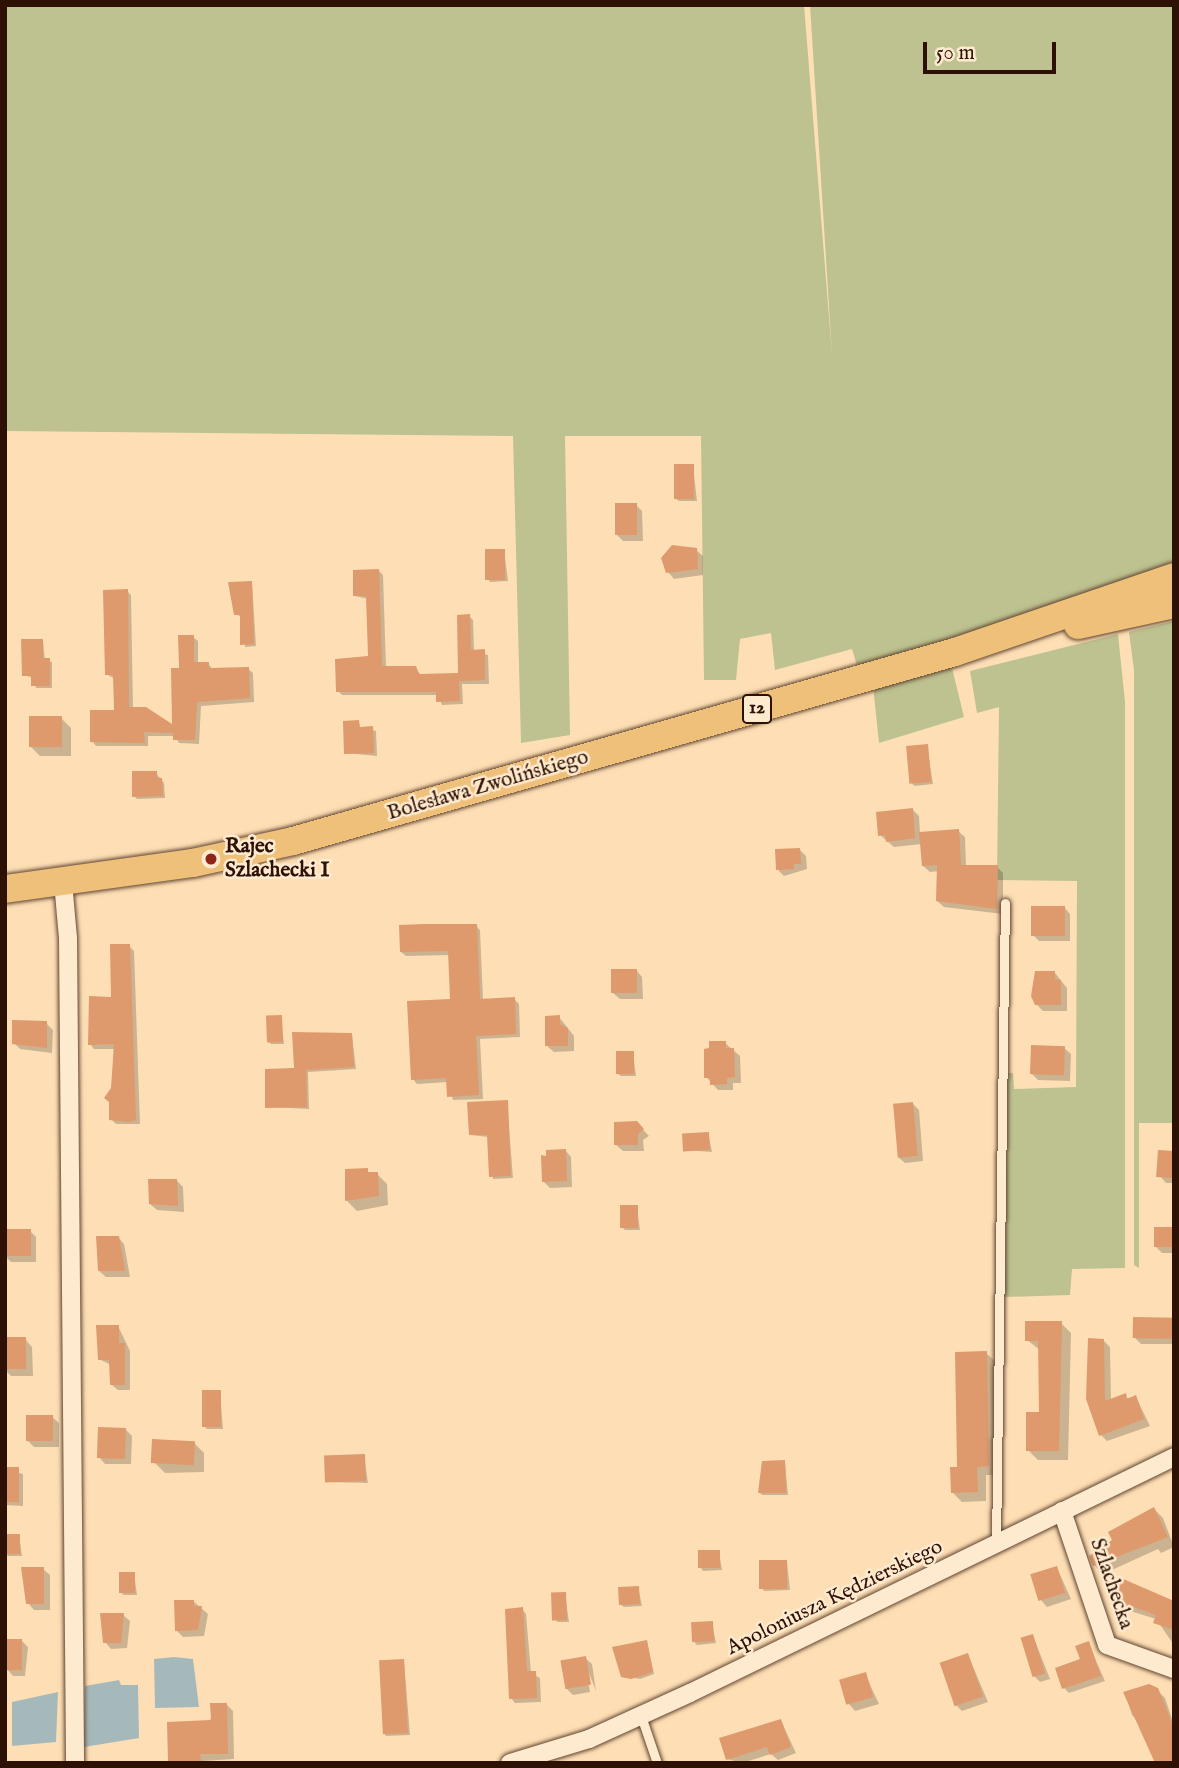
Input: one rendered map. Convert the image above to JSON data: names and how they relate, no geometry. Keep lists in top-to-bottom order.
{
  "streets": {
    "main road": ["12", "Bolesława Zwolińskiego"],
    "street": ["Szlachecka", "Apoloniusza Kędzierskiego"]
  },
  "crossings": [
    ["Szlachecka", "Apoloniusza Kędzierskiego"]
  ],
  "places": ["Rajec Szlachecki I"],
  "scale_bar": "50 m"
}
